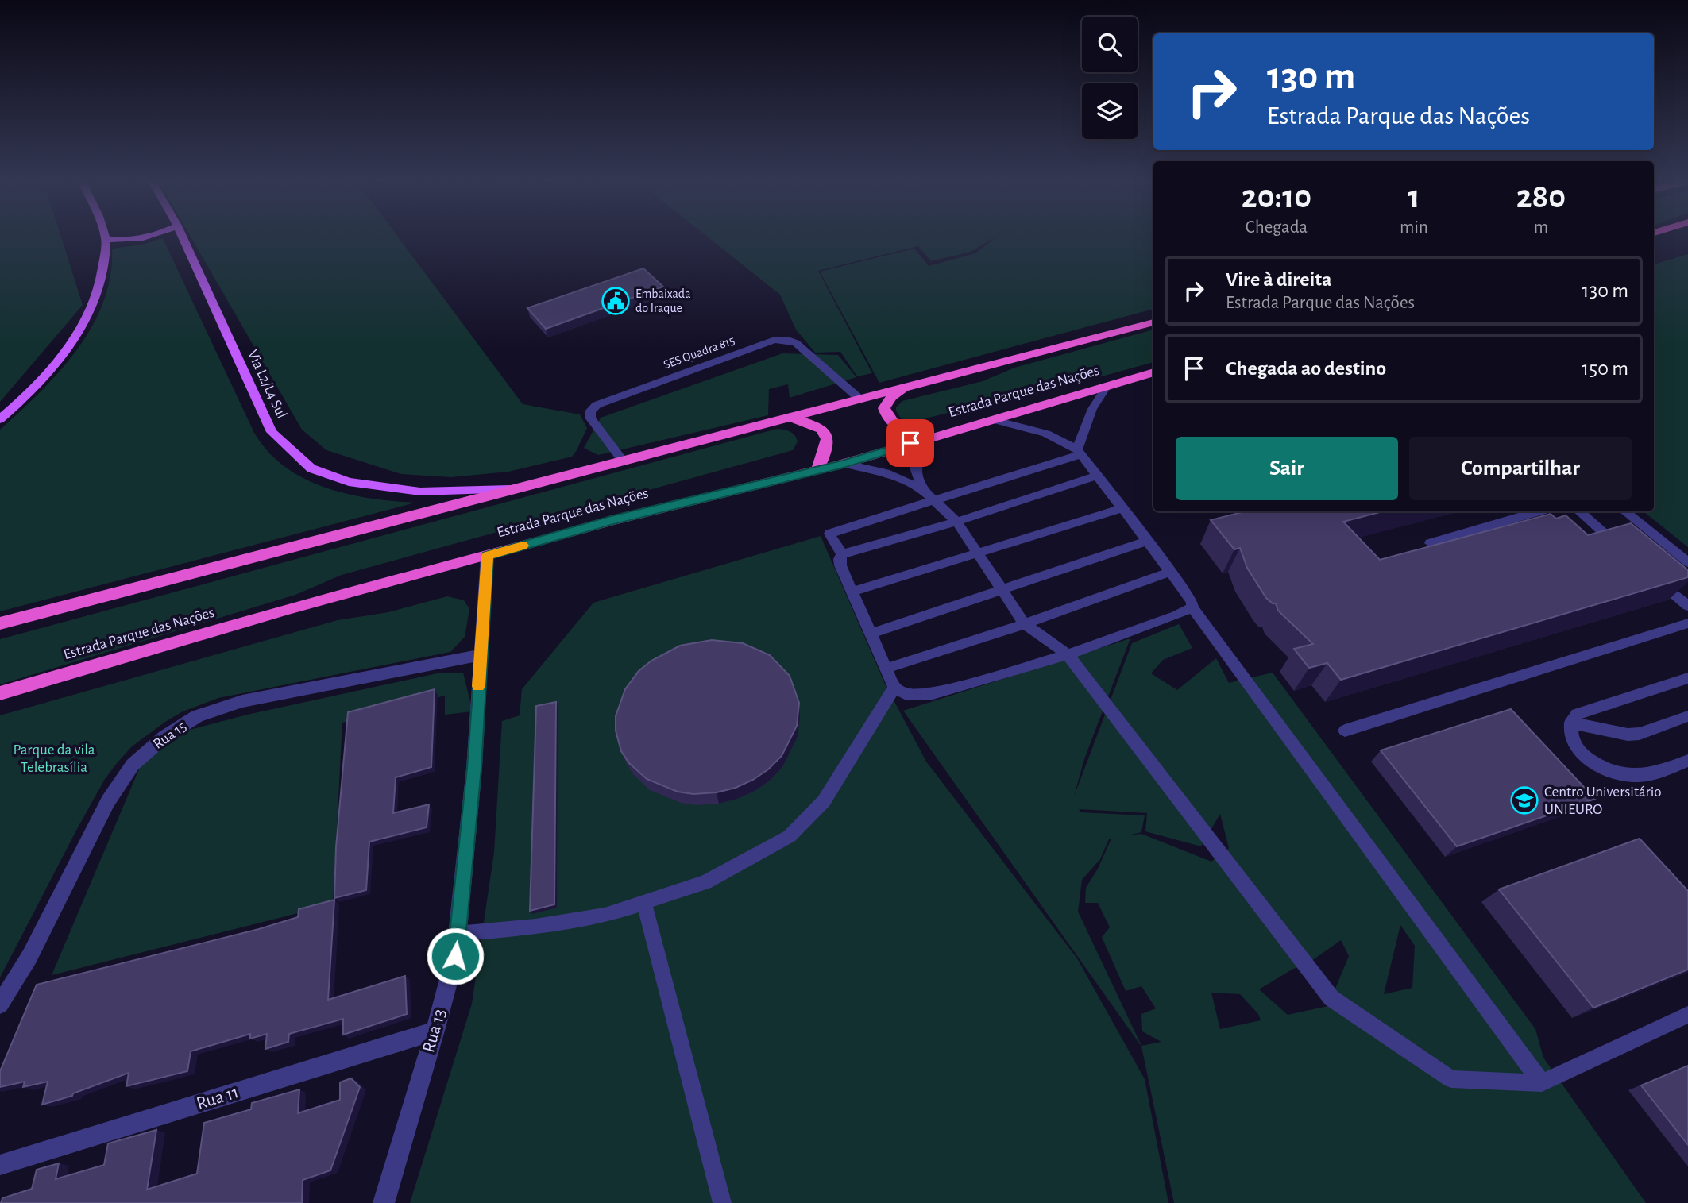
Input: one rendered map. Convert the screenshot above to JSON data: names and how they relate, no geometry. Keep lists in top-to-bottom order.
{
  "streets": {
    "highway": ["Estrada Parque das Nações"],
    "main road": ["Via L2/L4 Sul"],
    "street": ["Rua 15", "Rua 13", "Rua 11"],
    "lane": ["SES Quadra 815"]
  },
  "crossings": [
    ["Estrada Parque das Nações", "Rua 13"],
    ["Rua 15", "Rua 13"],
    ["Rua 13", "Rua 11"]
  ],
  "parks": ["Parque da vila Telebrasília"],
  "places": {
    "public building": ["Embaixada do Iraque"],
    "school or university": ["Centro Universitário UNIEURO"]
  },
  "page": {
    "turn": ["130 m", "Estrada Parque das Nações"],
    "eta": [
      "20:10",
      "Chegada",
      "1",
      "min",
      "280",
      "m"
    ],
    "list": [
      {
        "name": "Vire à direita",
        "note": "Estrada Parque das Nações",
        "value": "130 m"
      },
      {
        "name": "Chegada ao destino",
        "value": "150 m"
      }
    ],
    "buttons": ["Sair", "Compartilhar"]
  }
}
